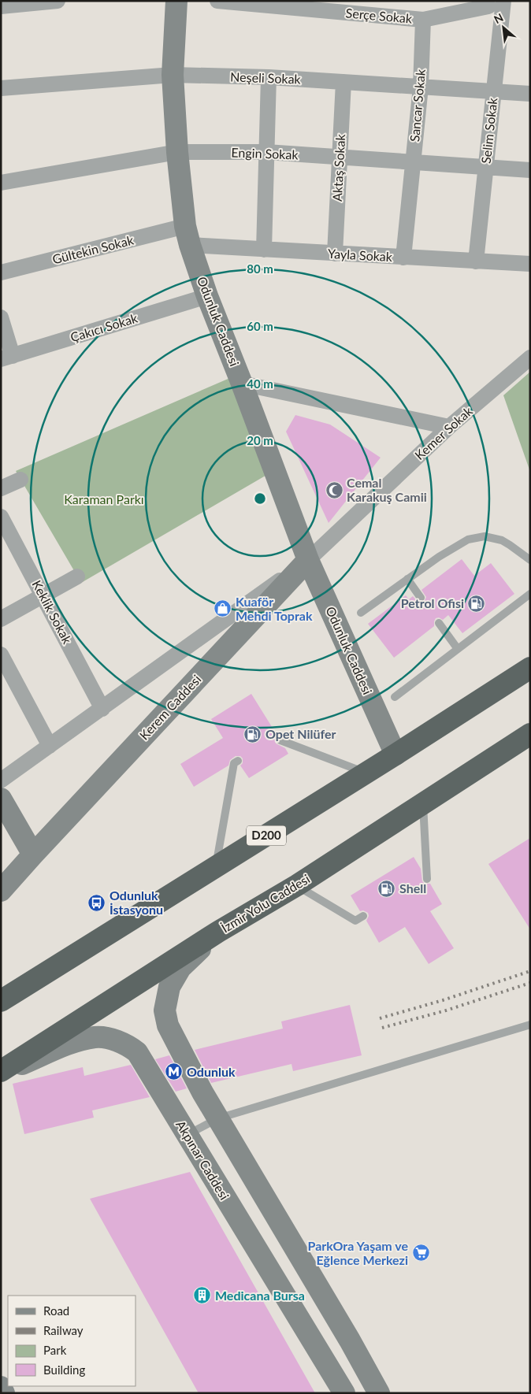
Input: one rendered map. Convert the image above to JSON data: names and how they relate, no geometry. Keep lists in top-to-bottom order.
{
  "streets": {
    "highway": ["D200", "İzmir Yolu Caddesi"],
    "street": [
      "Serçe Sokak",
      "Neşeli Sokak",
      "Sancar Sokak",
      "Selim Sokak",
      "Engin Sokak",
      "Aktaş Sokak",
      "Gültekin Sokak",
      "Yayla Sokak",
      "Odunluk Caddesi",
      "Çakıcı Sokak",
      "Kemer Sokak",
      "Keklik Sokak",
      "Kerem Caddesi",
      "Akpınar Caddesi"
    ]
  },
  "crossings": [
    ["Serçe Sokak", "Sancar Sokak"],
    ["Neşeli Sokak", "Sancar Sokak"],
    ["Neşeli Sokak", "Selim Sokak"],
    ["Neşeli Sokak", "Aktaş Sokak"],
    ["Neşeli Sokak", "Odunluk Caddesi"],
    ["Sancar Sokak", "Engin Sokak"],
    ["Sancar Sokak", "Yayla Sokak"],
    ["Selim Sokak", "Engin Sokak"],
    ["Selim Sokak", "Yayla Sokak"],
    ["Engin Sokak", "Aktaş Sokak"],
    ["Engin Sokak", "Odunluk Caddesi"],
    ["Aktaş Sokak", "Yayla Sokak"],
    ["Gültekin Sokak", "Yayla Sokak"],
    ["Gültekin Sokak", "Odunluk Caddesi"],
    ["Yayla Sokak", "Odunluk Caddesi"],
    ["Odunluk Caddesi", "Çakıcı Sokak"],
    ["Odunluk Caddesi", "Kemer Sokak"],
    ["Odunluk Caddesi", "Kerem Caddesi"],
    ["Odunluk Caddesi", "D200"],
    ["Kemer Sokak", "Keklik Sokak"],
    ["Kemer Sokak", "Kerem Caddesi"],
    ["İzmir Yolu Caddesi", "Akpınar Caddesi"]
  ],
  "parks": ["Karaman Parkı"],
  "places": {
    "mosque": ["Cemal Karakuş Camii"],
    "fuel station": ["Petrol Ofisi", "Opet Nilüfer", "Shell"],
    "shop": ["Kuaför Mehdi Toprak"],
    "bus stop": ["Odunluk İstasyonu"],
    "metro station": ["Odunluk"],
    "supermarket": ["ParkOra Yaşam ve Eğlence Merkezi"],
    "building": ["Medicana Bursa"]
  },
  "legend": [
    "Road",
    "Railway",
    "Park",
    "Building"
  ],
  "north": "top left",
  "rings": [
    "80 m",
    "60 m",
    "40 m",
    "20 m"
  ]
}
